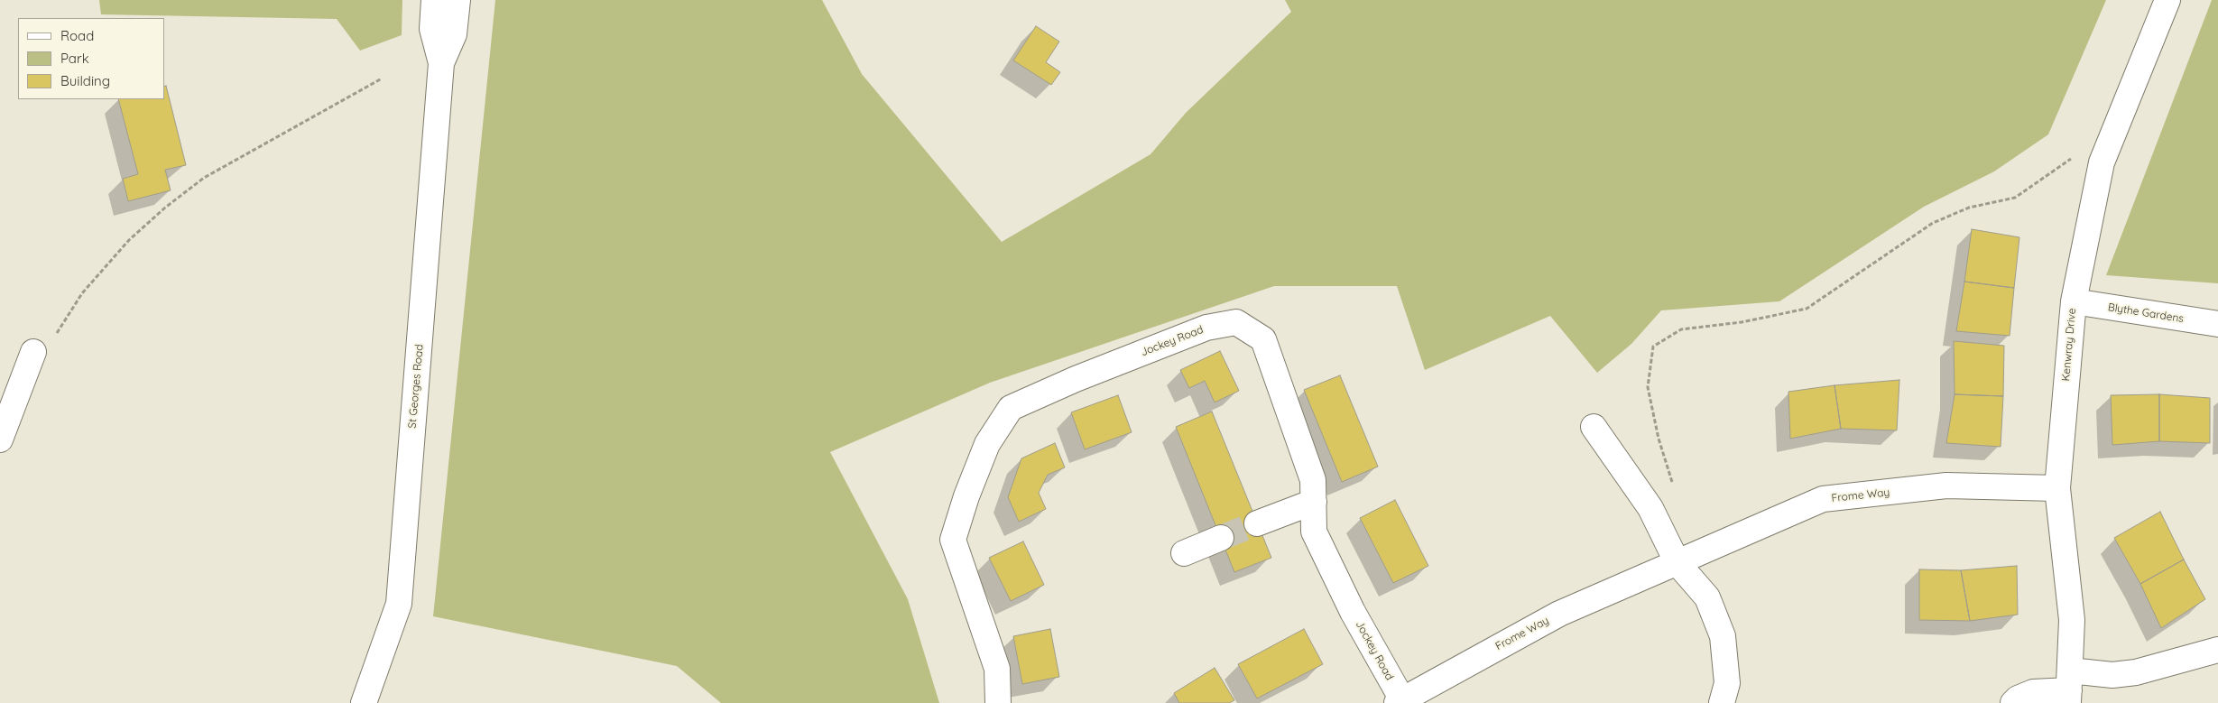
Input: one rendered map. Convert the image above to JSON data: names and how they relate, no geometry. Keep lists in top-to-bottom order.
{
  "streets": {
    "street": [
      "Blythe Gardens",
      "Jockey Road",
      "Kenwray Drive",
      "St Georges Road",
      "Frome Way"
    ]
  },
  "crossings": [
    ["Blythe Gardens", "Kenwray Drive"],
    ["Jockey Road", "Frome Way"],
    ["Kenwray Drive", "Frome Way"]
  ],
  "legend": ["Road", "Park", "Building"]
}
